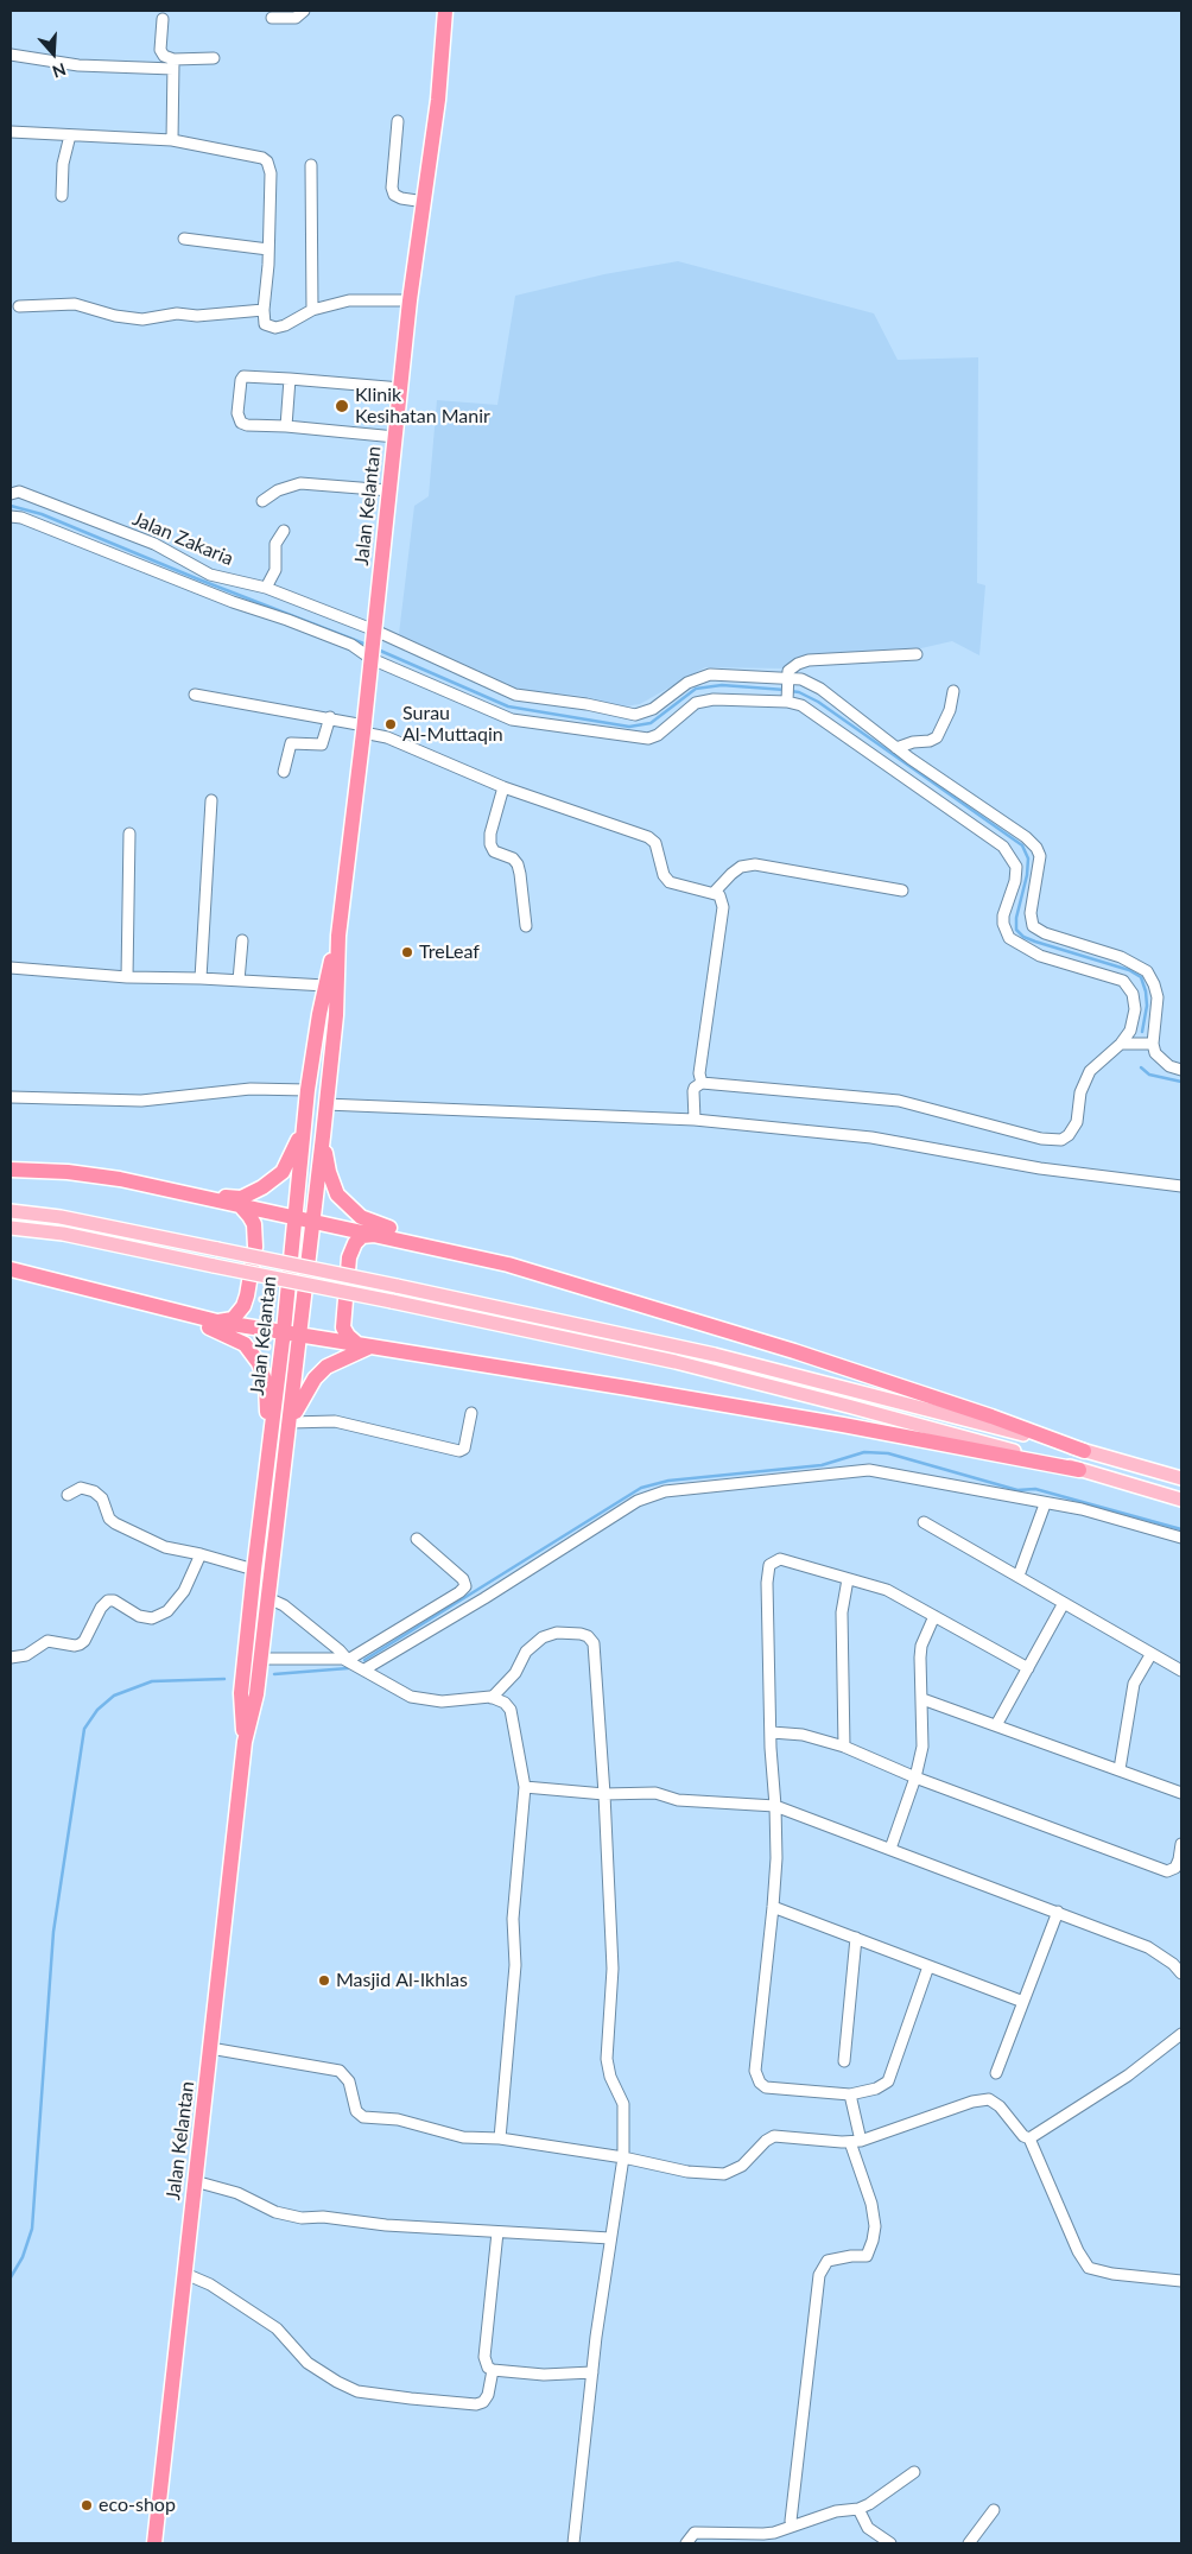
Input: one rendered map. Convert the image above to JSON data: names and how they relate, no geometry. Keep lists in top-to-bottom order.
{
  "streets": {
    "highway": ["Jalan Kelantan"],
    "street": ["Jalan Zakaria"]
  },
  "crossings": [
    ["Jalan Kelantan", "Jalan Zakaria"]
  ],
  "places": [
    "Klinik Kesihatan Manir",
    "Surau Al-Muttaqin",
    "TreLeaf",
    "Masjid Al-Ikhlas",
    "eco-shop"
  ],
  "north": "bottom"
}
